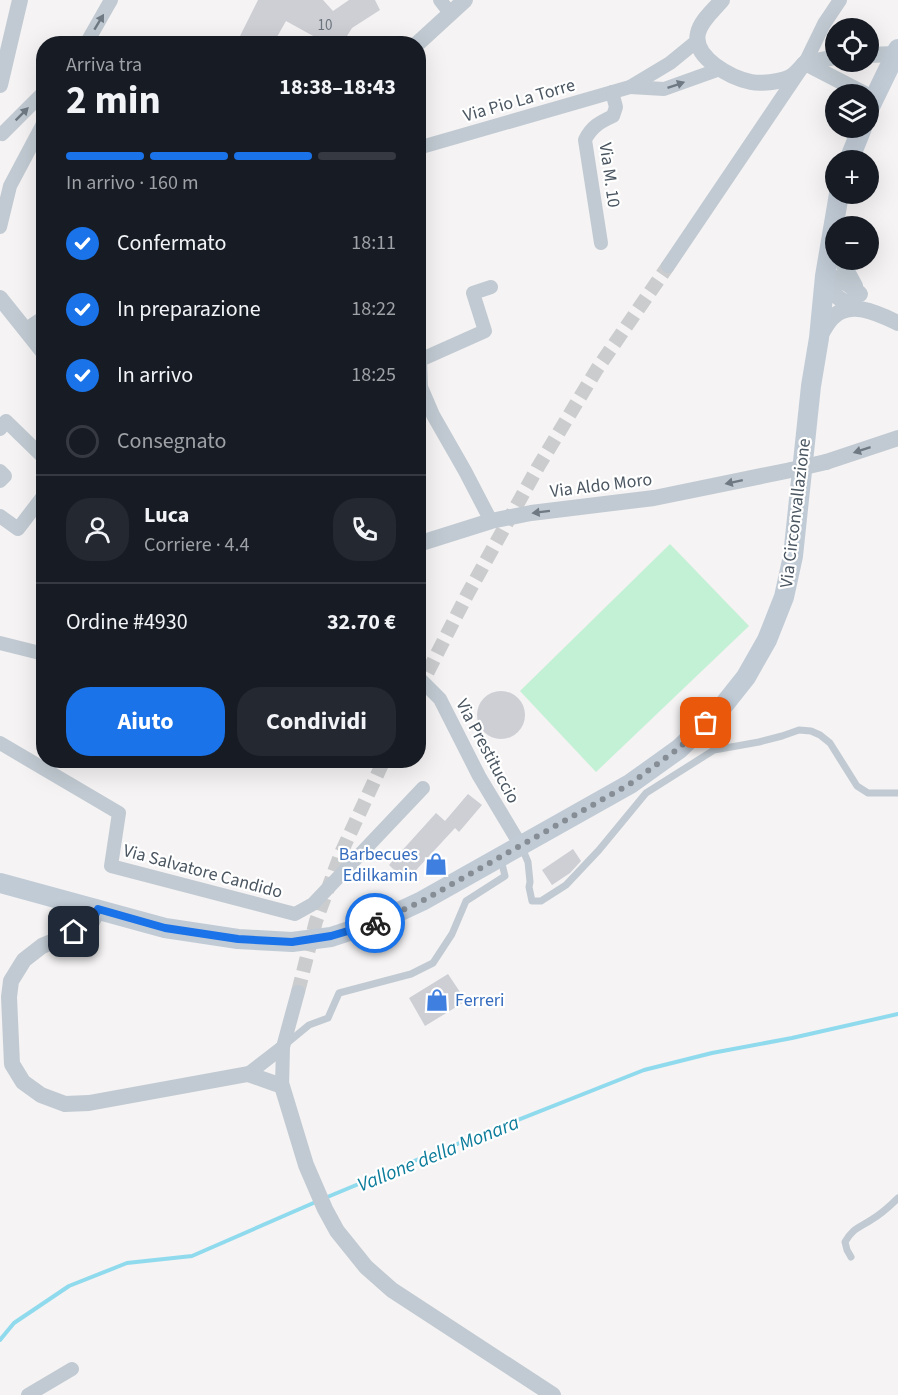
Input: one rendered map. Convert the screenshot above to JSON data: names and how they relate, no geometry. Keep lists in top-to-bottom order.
{
  "streets": {
    "main road": ["Via Circonvallazione"],
    "street": [
      "Via Pio La Torre",
      "Via M. 10",
      "Via Aldo Moro",
      "Via Prestituccio",
      "Via Salvatore Candido"
    ]
  },
  "crossings": [
    ["Via Pio La Torre", "Via M. 10"],
    ["Via Circonvallazione", "Via Prestituccio"]
  ],
  "one_way": ["Via Aldo Moro"],
  "water": ["Vallone della Monara"],
  "places": {
    "shop": ["Barbecues Edilkamin", "Ferreri"]
  },
  "house_numbers": ["10"],
  "page": {
    "map_buttons": ["+", "−"],
    "heading": ["2 min", "Arriva tra", "18:38–18:43"],
    "panel": [
      "Luca",
      "Corriere · 4.4",
      "Ordine #4930",
      "32.70 €"
    ],
    "bar": "In arrivo · 160 m",
    "list": [
      ["Confermato", "18:11"],
      ["In preparazione", "18:22"],
      ["In arrivo", "18:25"],
      "Consegnato"
    ],
    "buttons": ["Aiuto", "Condividi"]
  }
}
